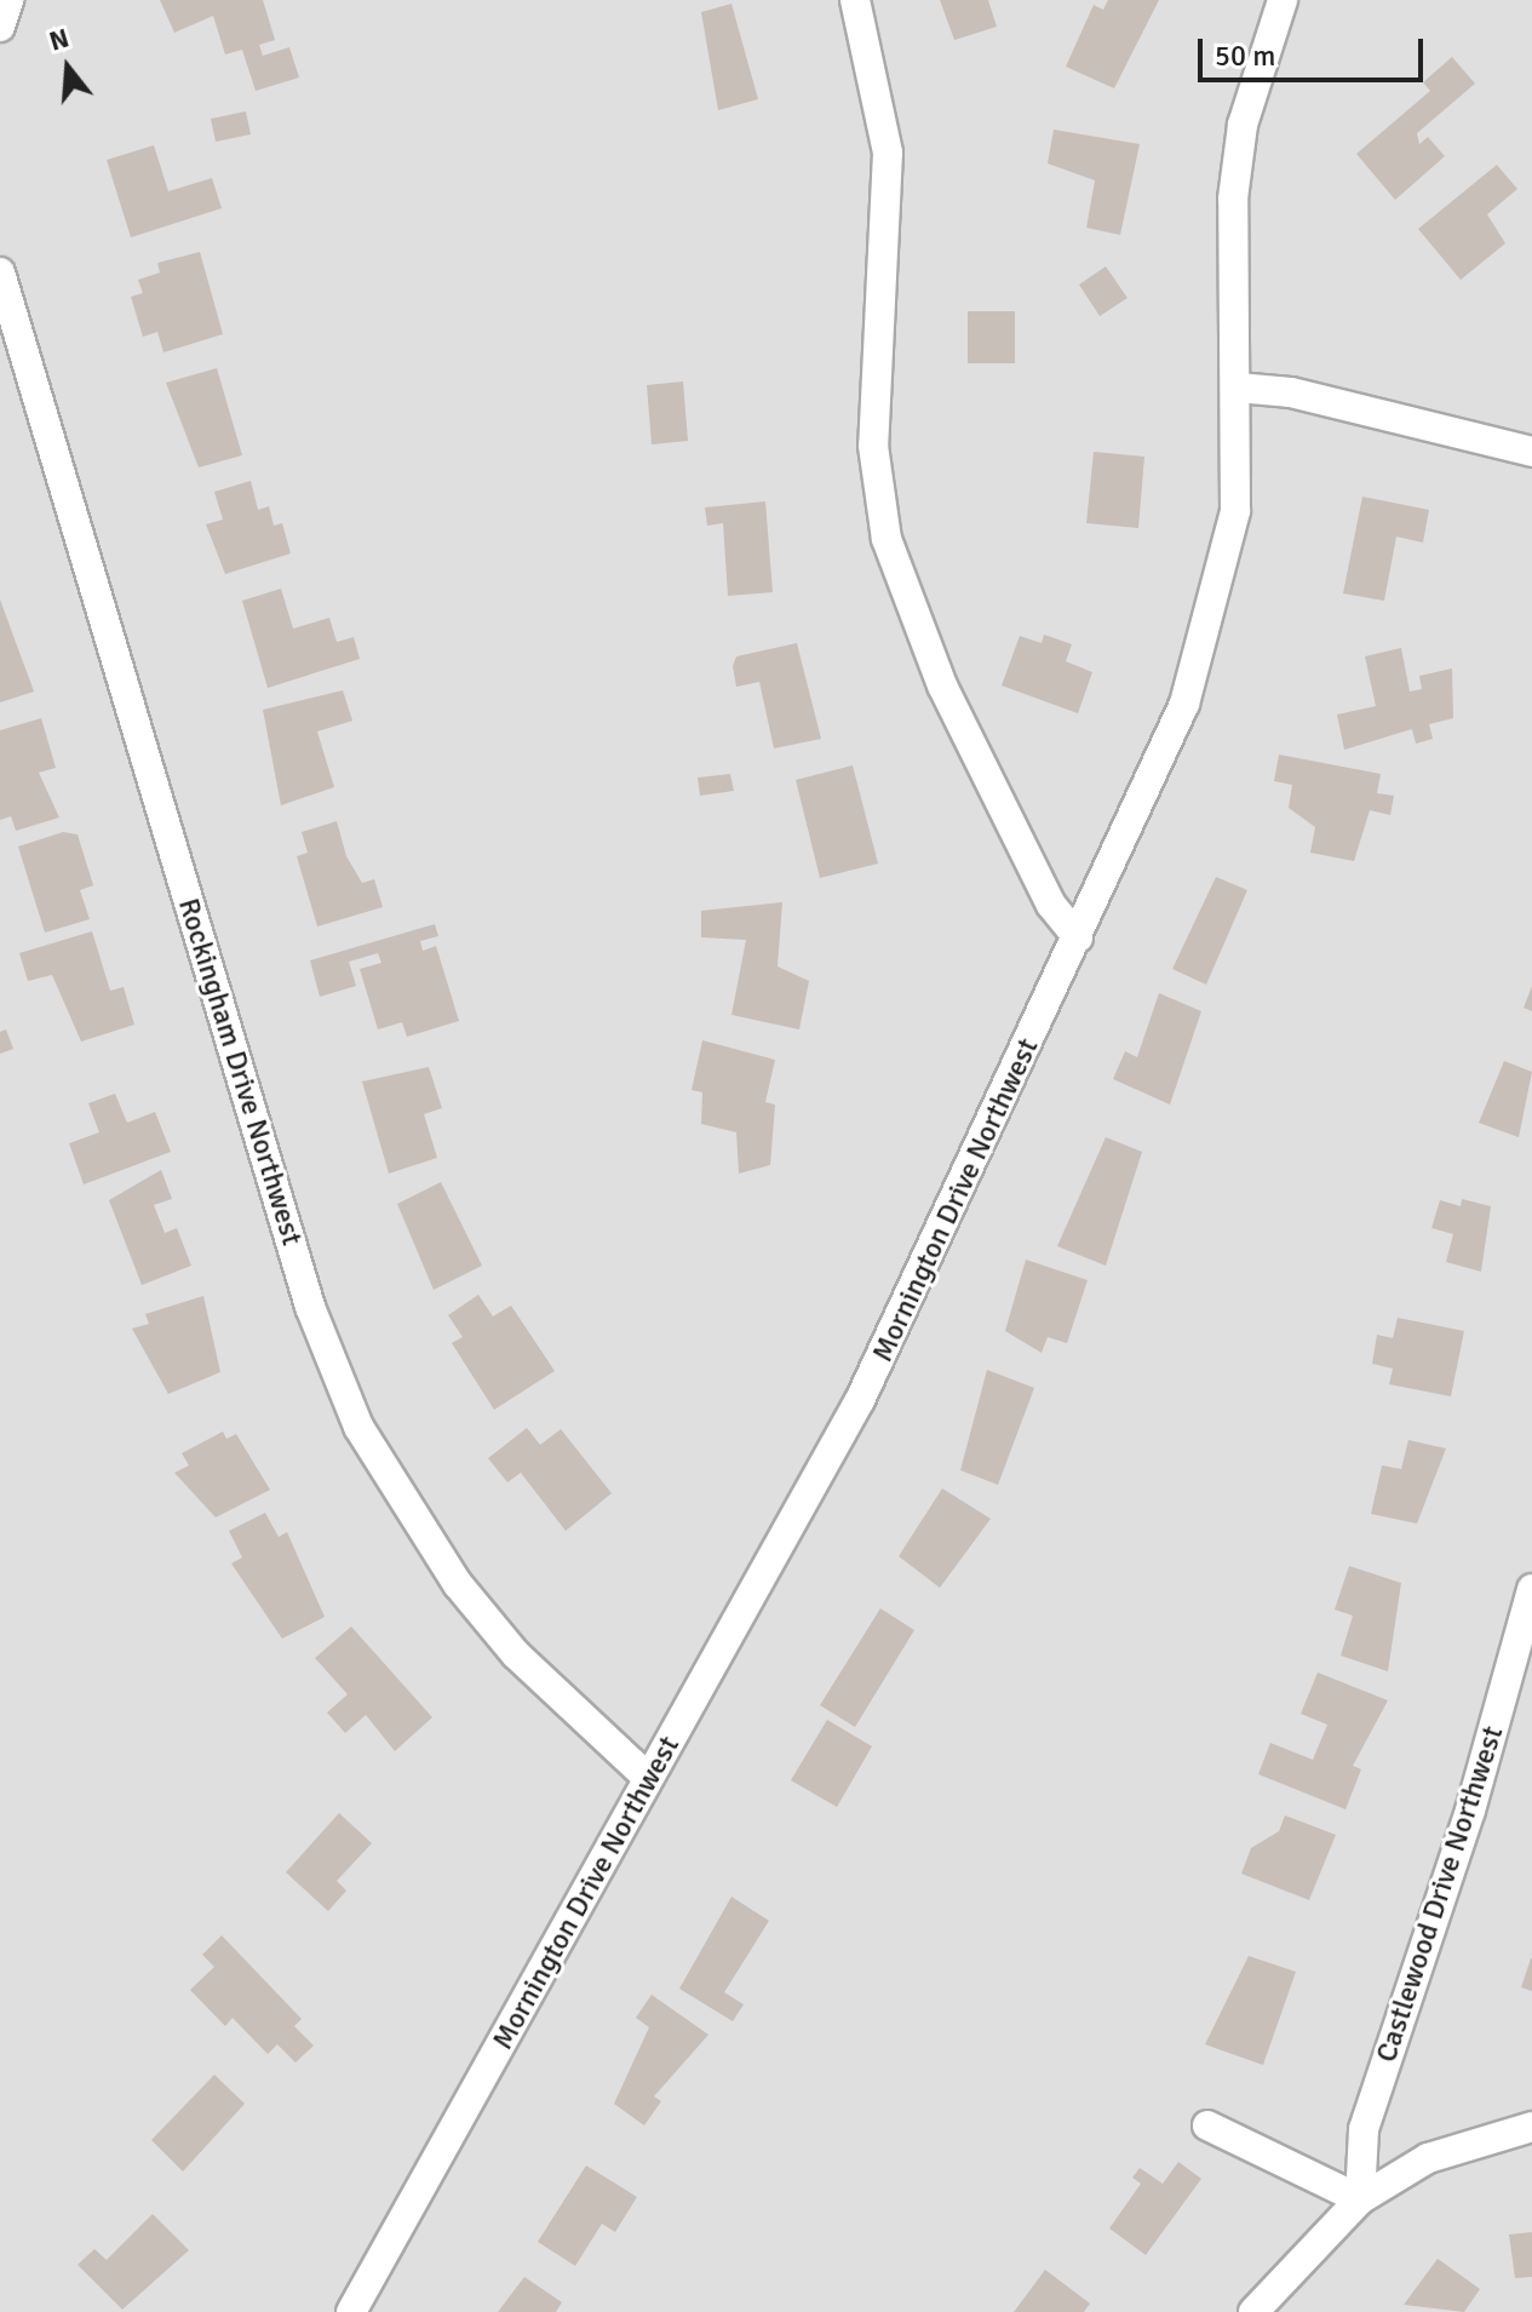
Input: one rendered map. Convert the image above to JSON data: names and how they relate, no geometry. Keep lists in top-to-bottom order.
{
  "streets": {
    "street": ["Rockingham Drive Northwest", "Mornington Drive Northwest", "Castlewood Drive Northwest"]
  },
  "crossings": [
    ["Rockingham Drive Northwest", "Mornington Drive Northwest"]
  ],
  "scale_bar": "50 m",
  "north": "top"
}
